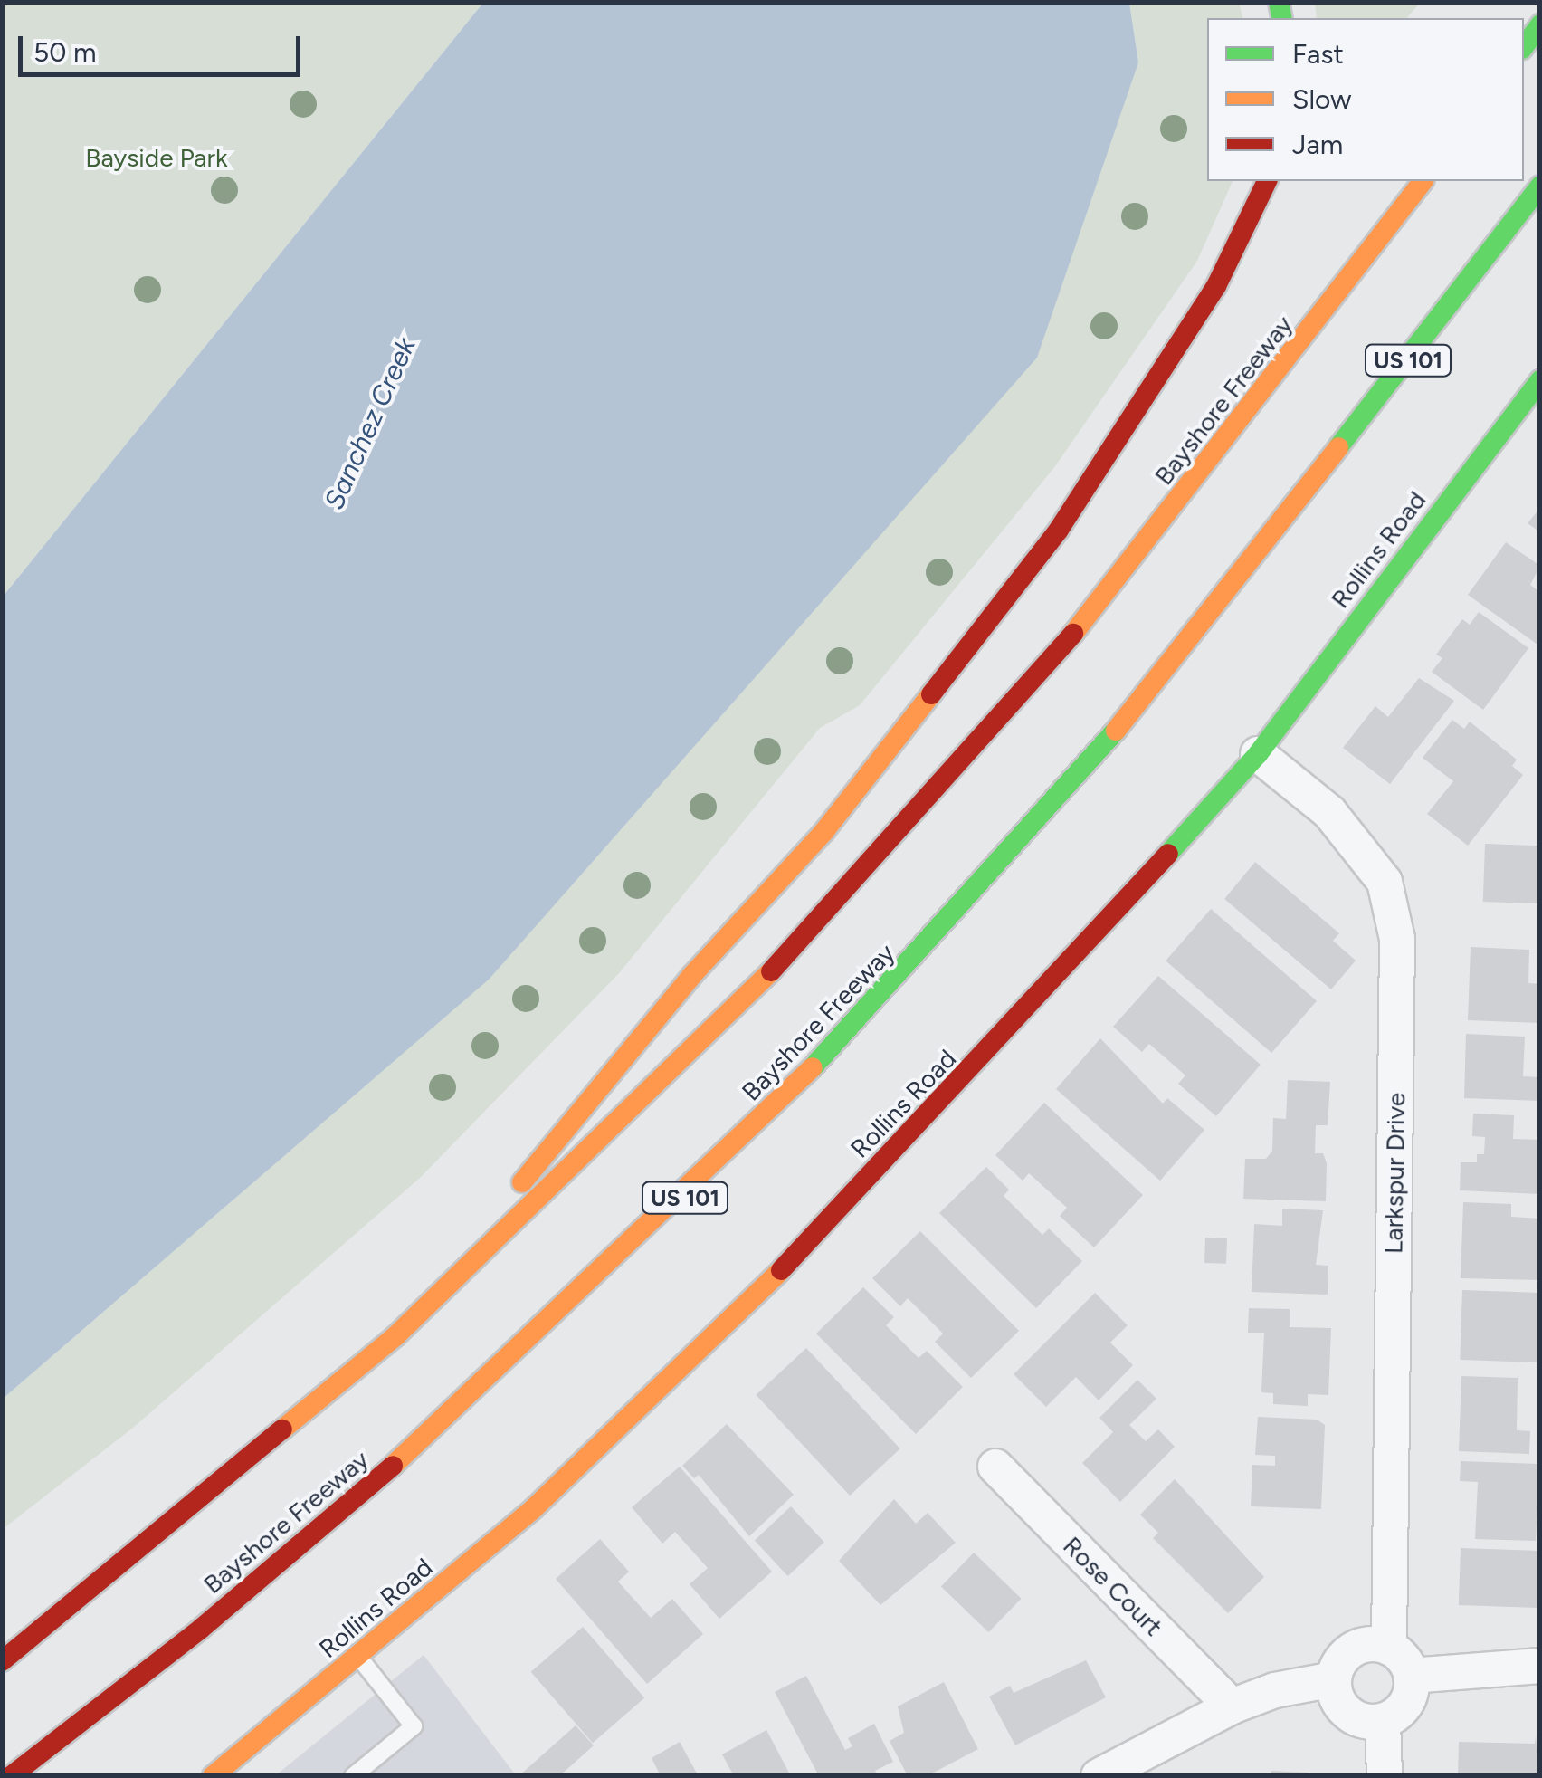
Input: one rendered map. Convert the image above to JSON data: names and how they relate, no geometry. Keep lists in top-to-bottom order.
{
  "streets": {
    "main road": ["US 101", "Bayshore Freeway", "Rollins Road"],
    "street": ["Larkspur Drive", "Rose Court"]
  },
  "crossings": [
    ["Rollins Road", "Larkspur Drive"]
  ],
  "water": ["Sanchez Creek"],
  "parks": ["Bayside Park"],
  "legend": ["Fast", "Slow", "Jam"],
  "scale_bar": "50 m"
}
